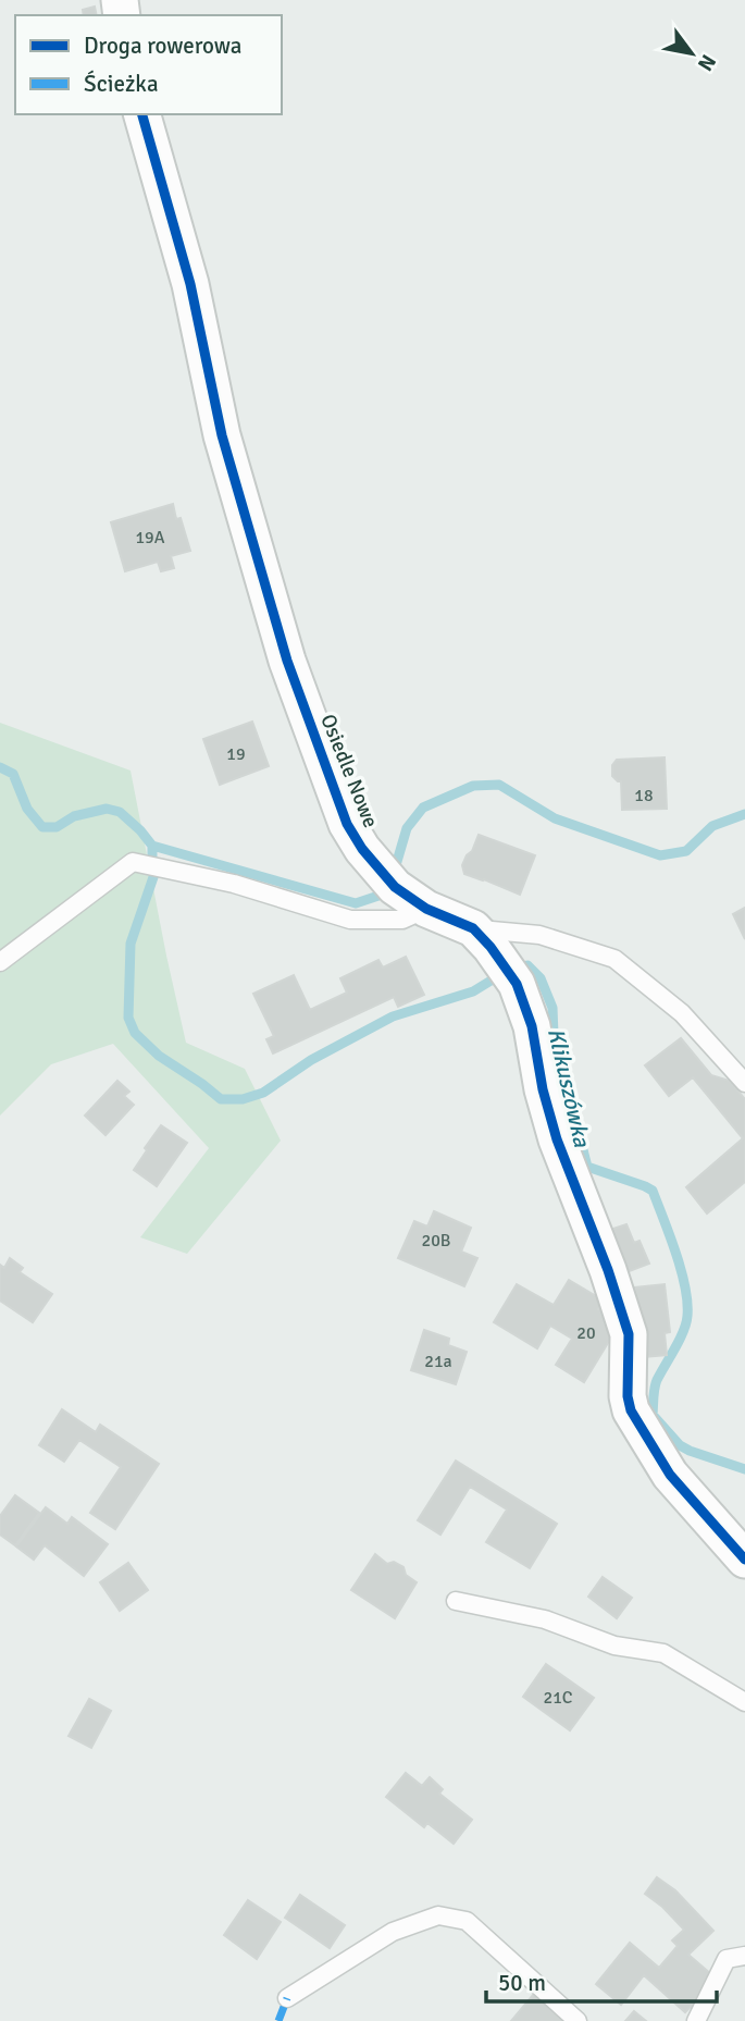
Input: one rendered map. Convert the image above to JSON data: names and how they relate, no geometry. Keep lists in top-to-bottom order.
{
  "streets": {
    "street": ["Osiedle Nowe"]
  },
  "water": ["Klikuszówka"],
  "house_numbers": [
    "19A",
    "19",
    "18",
    "20B",
    "20",
    "21a",
    "21C"
  ],
  "legend": ["Droga rowerowa", "Ścieżka"],
  "scale_bar": "50 m",
  "north": "bottom right"
}
